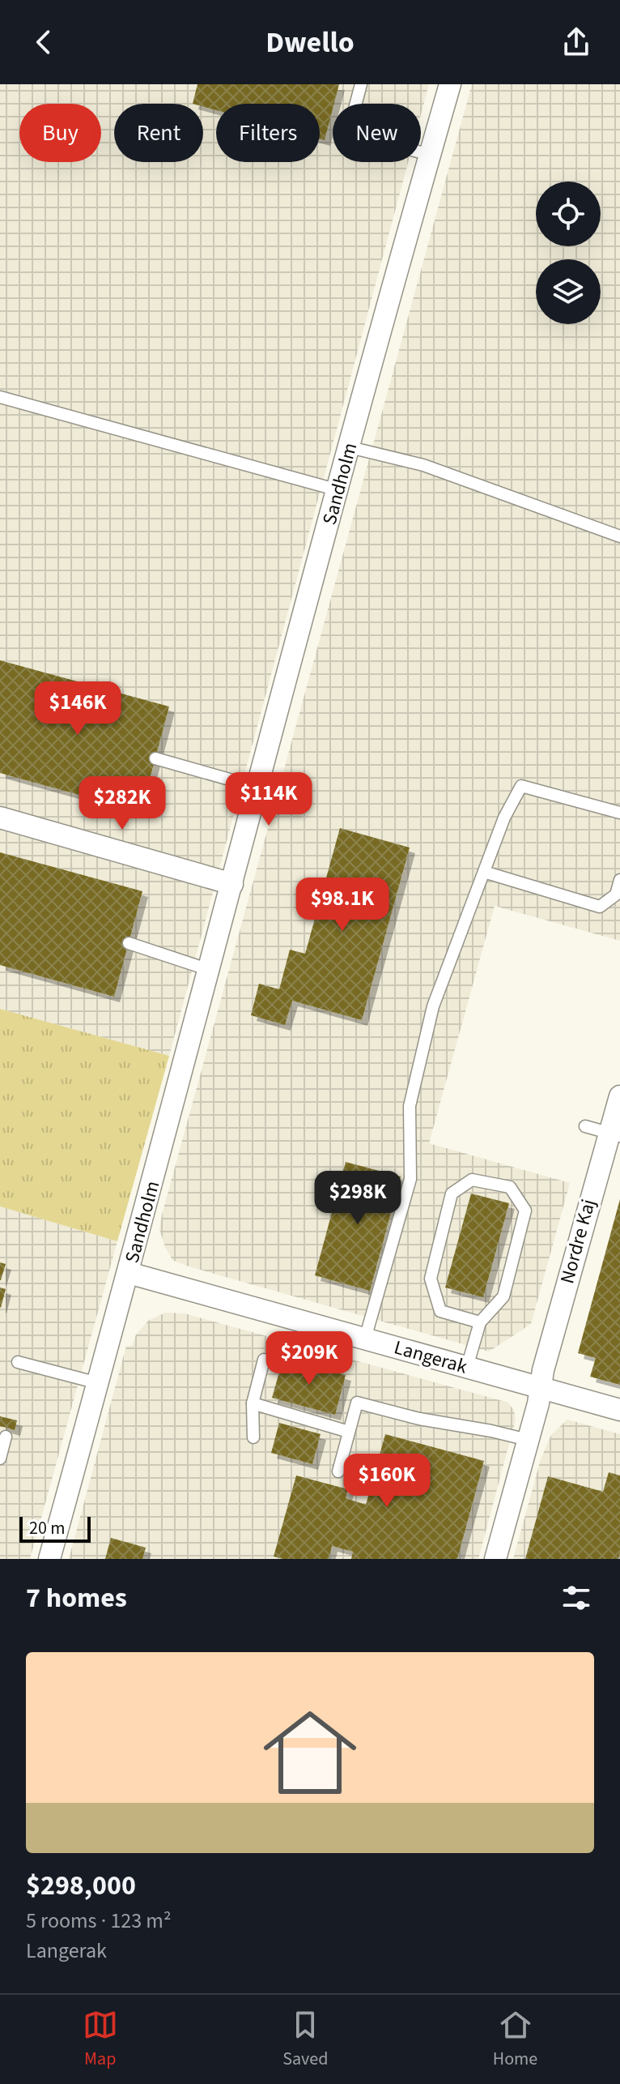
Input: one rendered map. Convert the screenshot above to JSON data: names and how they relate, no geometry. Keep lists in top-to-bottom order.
{
  "streets": {
    "street": ["Sandholm", "Nordre Kaj", "Langerak"]
  },
  "crossings": [
    ["Sandholm", "Langerak"],
    ["Nordre Kaj", "Langerak"]
  ],
  "scale_bar": "20 m",
  "page": {
    "header": "Dwello",
    "chip": [
      "Buy",
      "Rent",
      "Filters",
      "New"
    ],
    "price": [
      "$146K",
      "$114K",
      "$282K",
      "$98.1K",
      "$298K",
      "$209K",
      "$160K"
    ],
    "scale": "20 m",
    "heading": "7 homes",
    "list": [
      {
        "name": "$298,000",
        "note": "5 rooms · 123 m² · Langerak"
      }
    ],
    "tabs": ["Map", "Saved", "Home"]
  }
}
